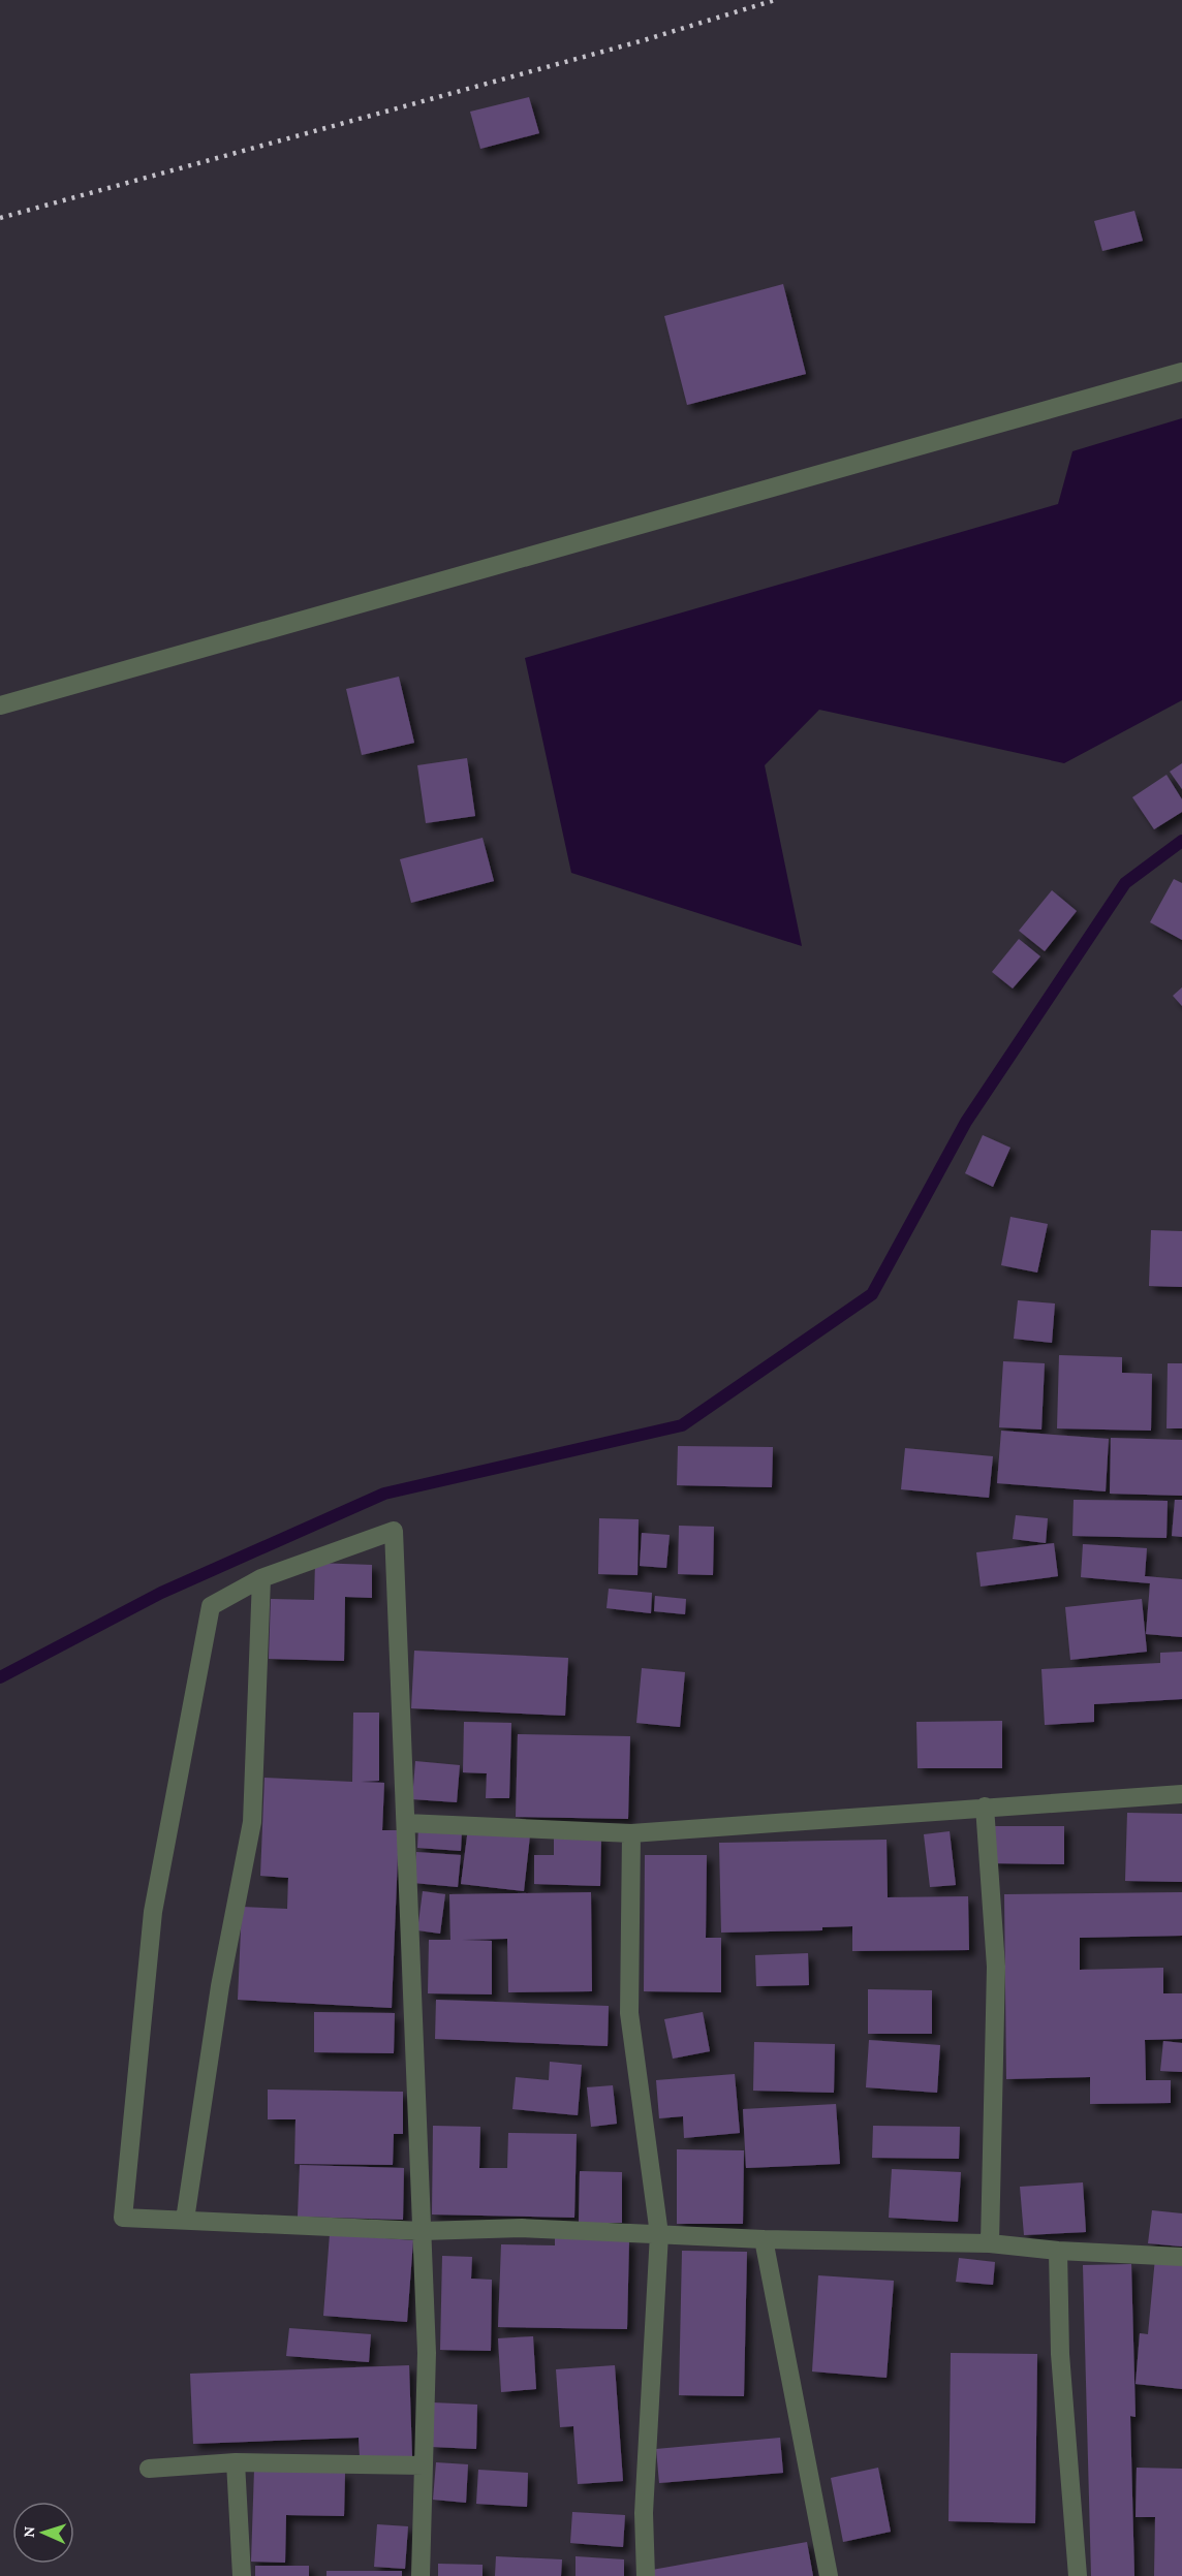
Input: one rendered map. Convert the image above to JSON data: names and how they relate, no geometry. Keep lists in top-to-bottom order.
{
  "north": "left"
}
